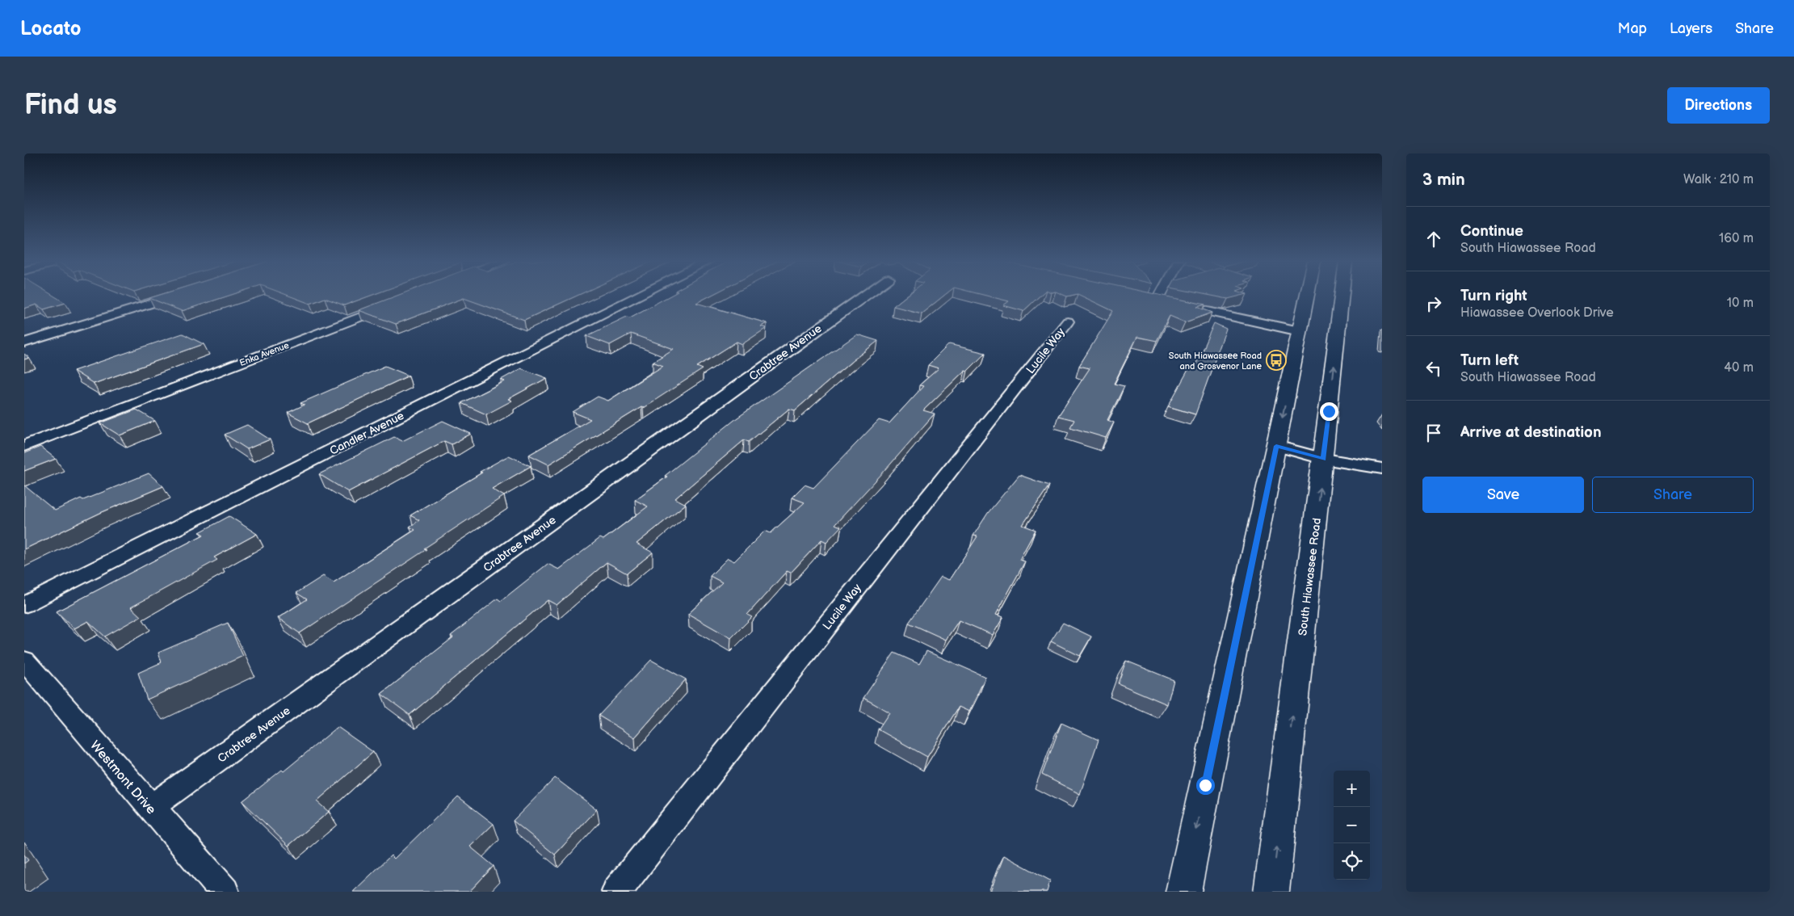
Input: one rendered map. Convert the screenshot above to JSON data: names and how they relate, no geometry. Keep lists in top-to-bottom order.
{
  "streets": {
    "street": [
      "Lucile Way",
      "Crabtree Avenue",
      "Enka Avenue",
      "Candler Avenue",
      "South Hiawassee Road",
      "Westmont Drive"
    ]
  },
  "crossings": [
    ["Crabtree Avenue", "Westmont Drive"]
  ],
  "places": {
    "bus stop": ["South Hiawassee Road and Grosvenor Lane"]
  },
  "page": {
    "header": "Locato",
    "nav": ["Map", "Layers", "Share"],
    "buttons": [
      "Directions",
      ["Save", "Share"]
    ],
    "title": "Find us",
    "heading": ["3 min", "Walk · 210 m"],
    "list": [
      ["Continue", "South Hiawassee Road", "160 m"],
      ["Turn right", "Hiawassee Overlook Drive", "10 m"],
      ["Turn left", "South Hiawassee Road", "40 m"],
      "Arrive at destination"
    ],
    "map_buttons": ["+", "−"]
  }
}
